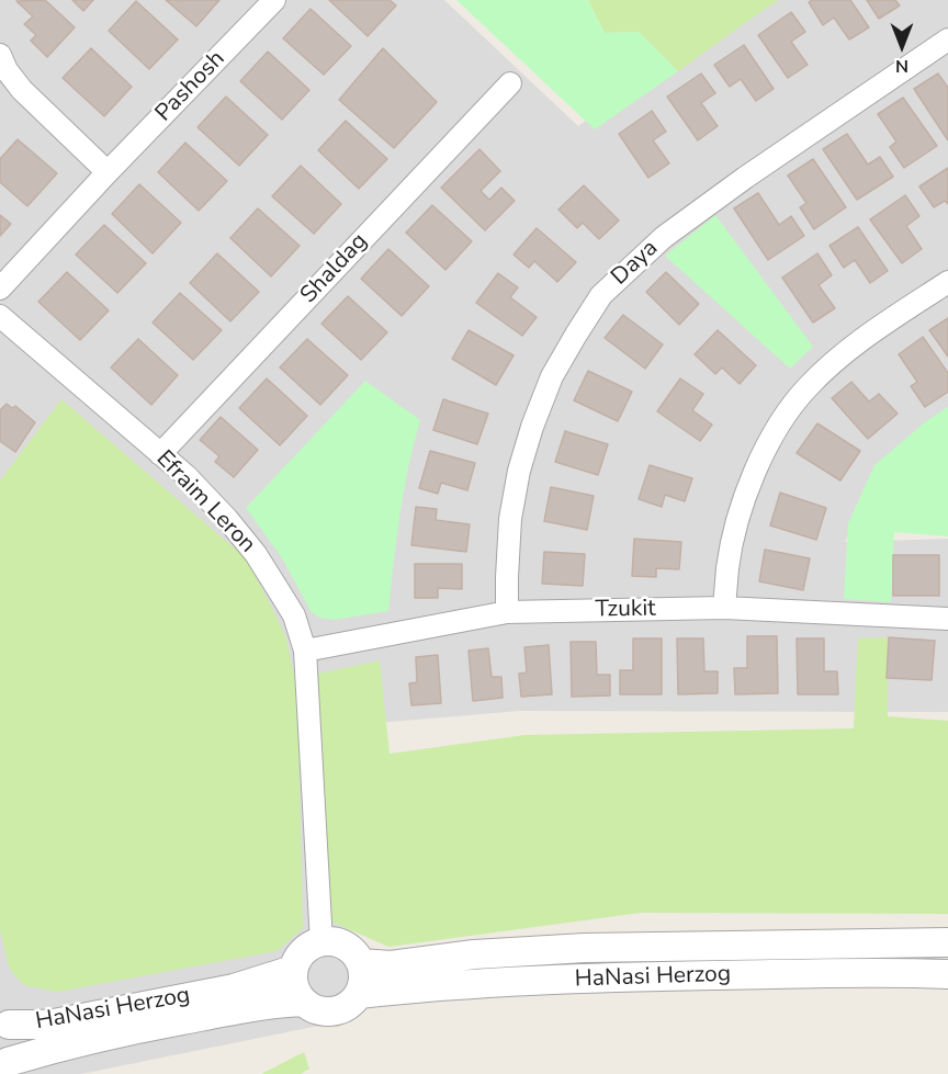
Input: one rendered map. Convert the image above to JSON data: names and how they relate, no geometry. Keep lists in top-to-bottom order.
{
  "streets": {
    "street": [
      "Pashosh",
      "Daya",
      "Shaldag",
      "Efraim Leron",
      "Tzukit",
      "HaNasi Herzog"
    ]
  },
  "crossings": [
    ["Daya", "Tzukit"],
    ["Shaldag", "Efraim Leron"],
    ["Efraim Leron", "Tzukit"],
    ["Efraim Leron", "HaNasi Herzog"]
  ],
  "north": "bottom"
}
